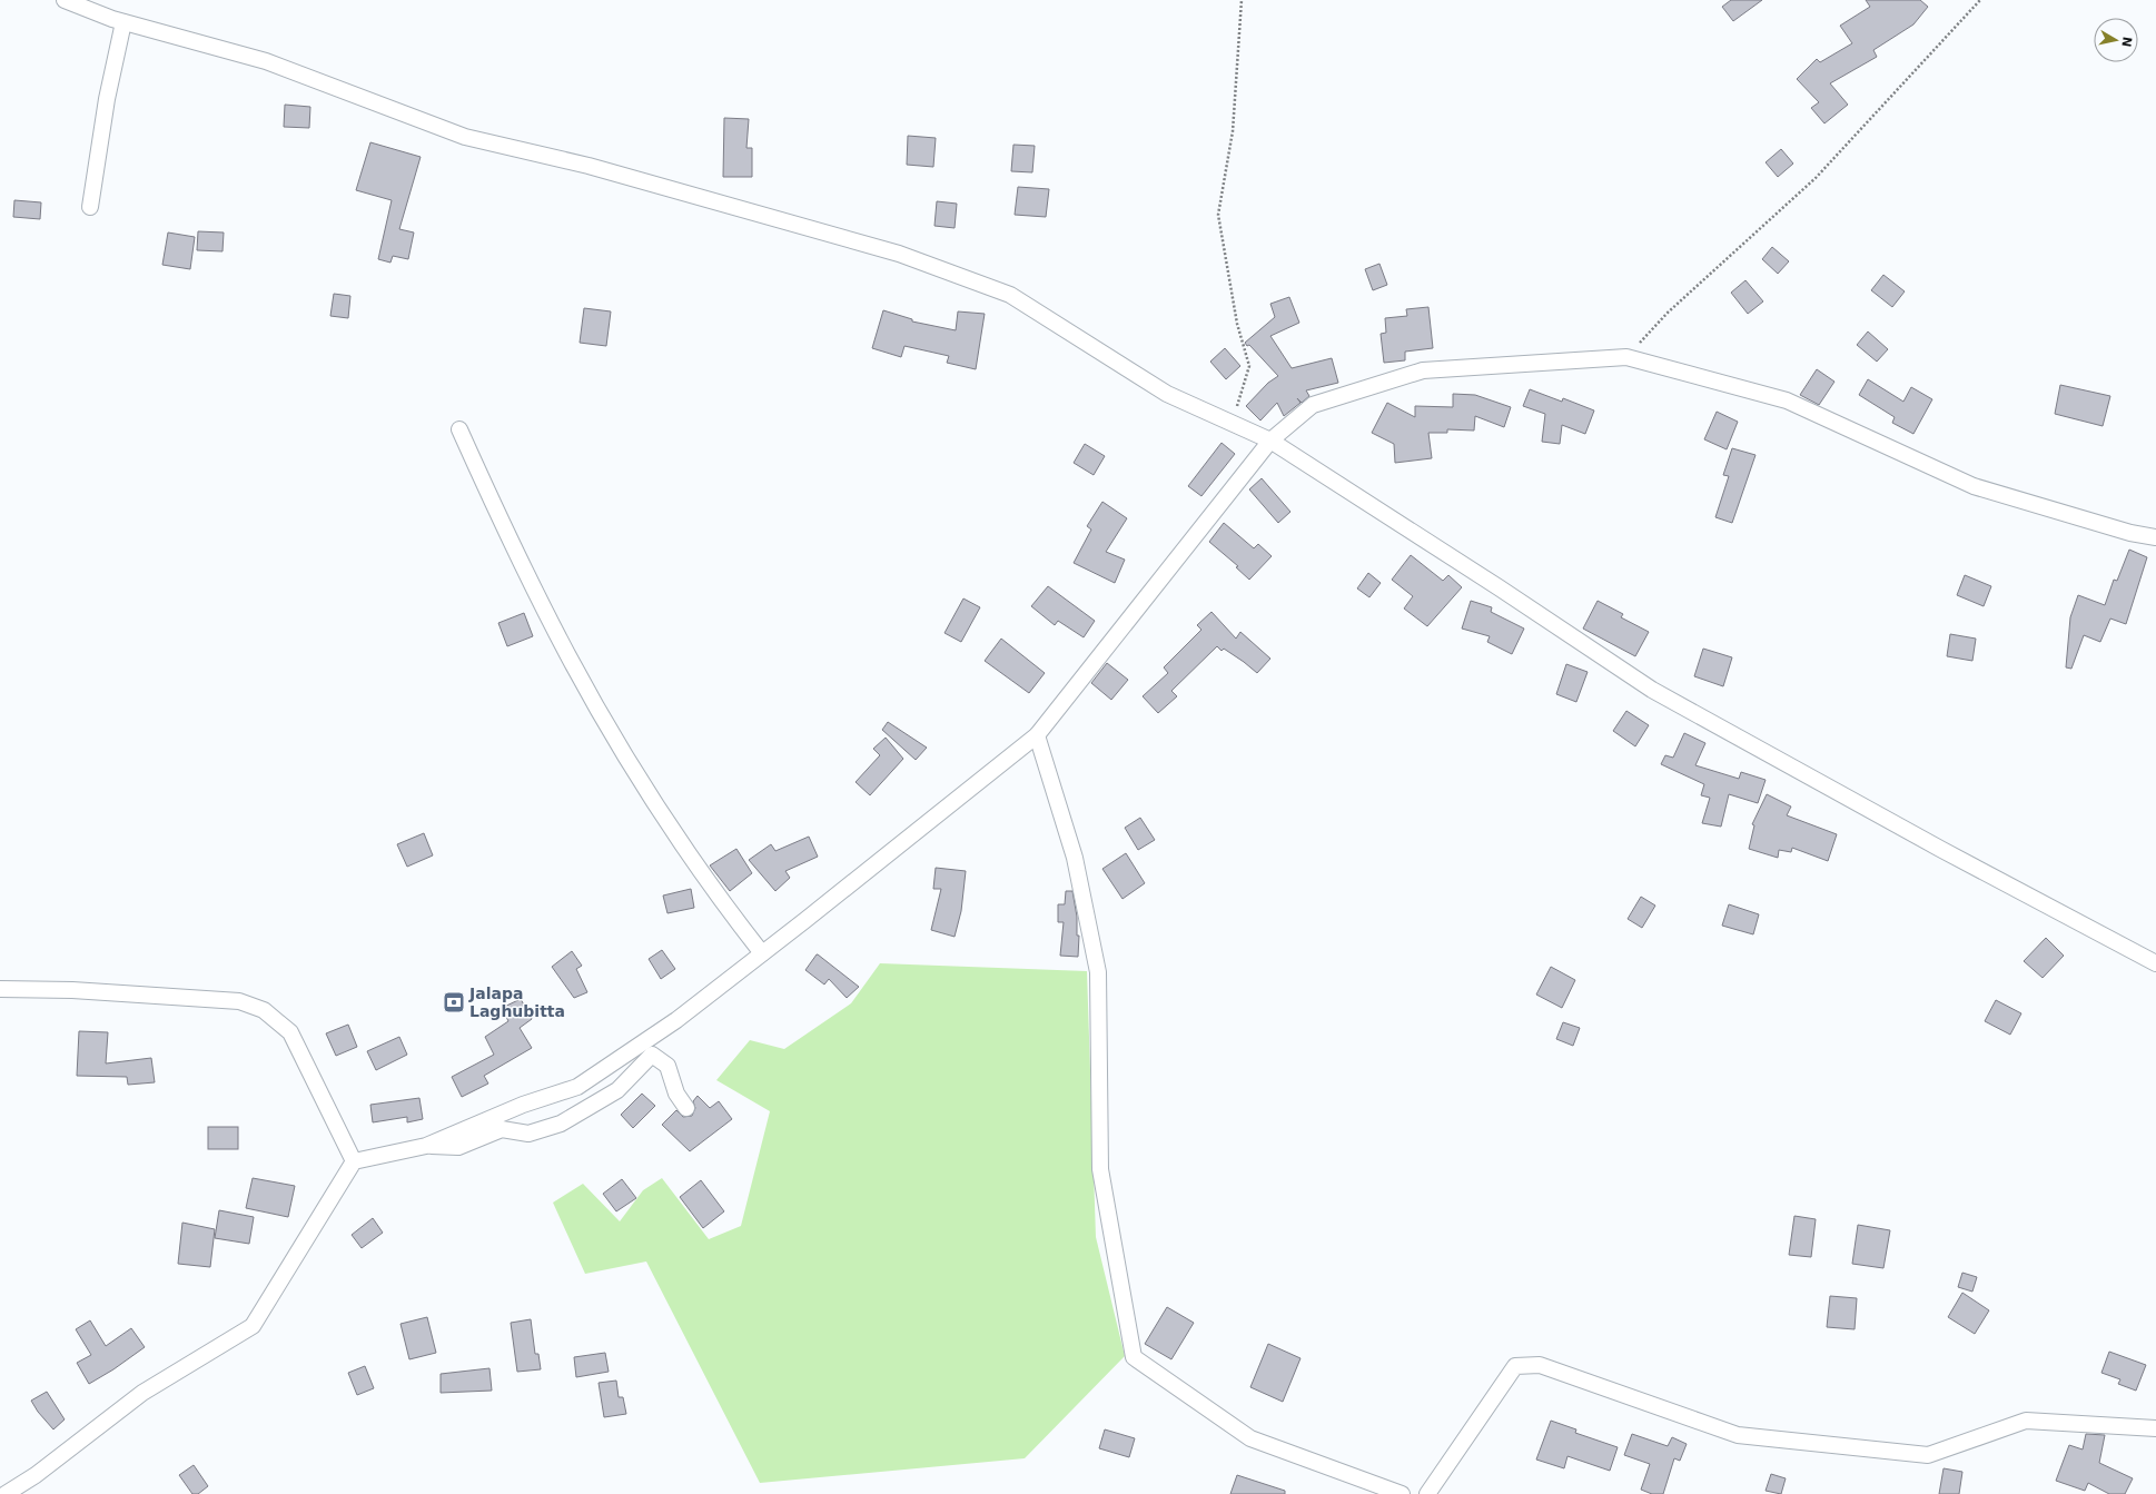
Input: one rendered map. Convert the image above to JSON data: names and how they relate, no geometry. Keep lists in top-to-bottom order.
{
  "places": {
    "bank": ["Jalapa Laghubitta"]
  },
  "north": "right"
}
